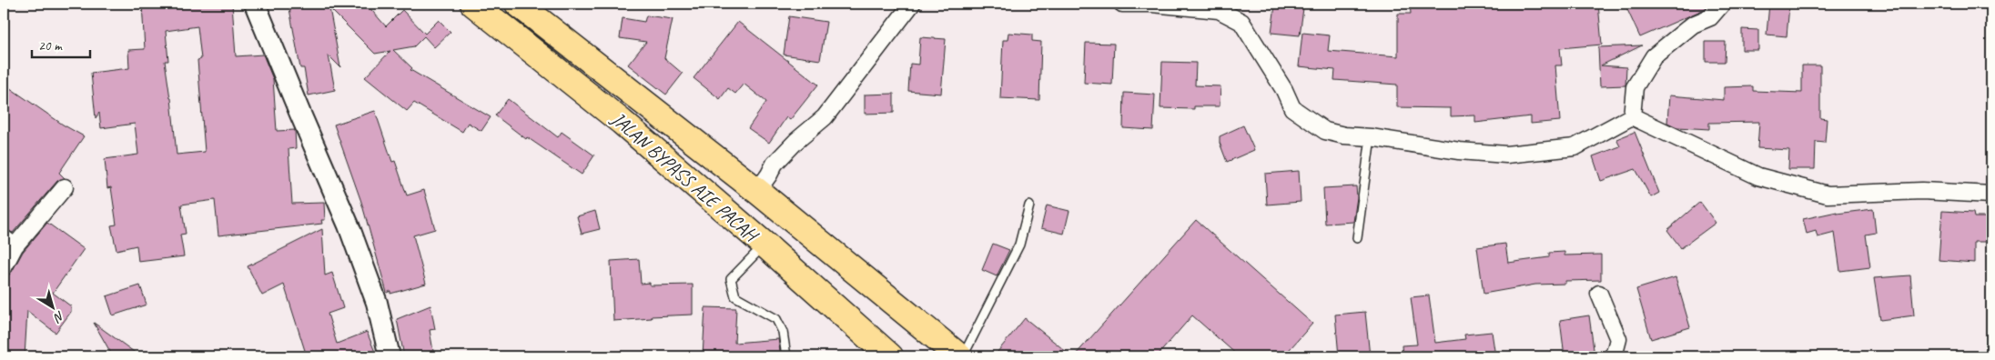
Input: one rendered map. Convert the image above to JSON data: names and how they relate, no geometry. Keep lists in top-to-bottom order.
{
  "streets": {
    "highway": ["JALAN BYPASS AIE PACAH"]
  },
  "scale_bar": "20 m",
  "north": "bottom right"
}
